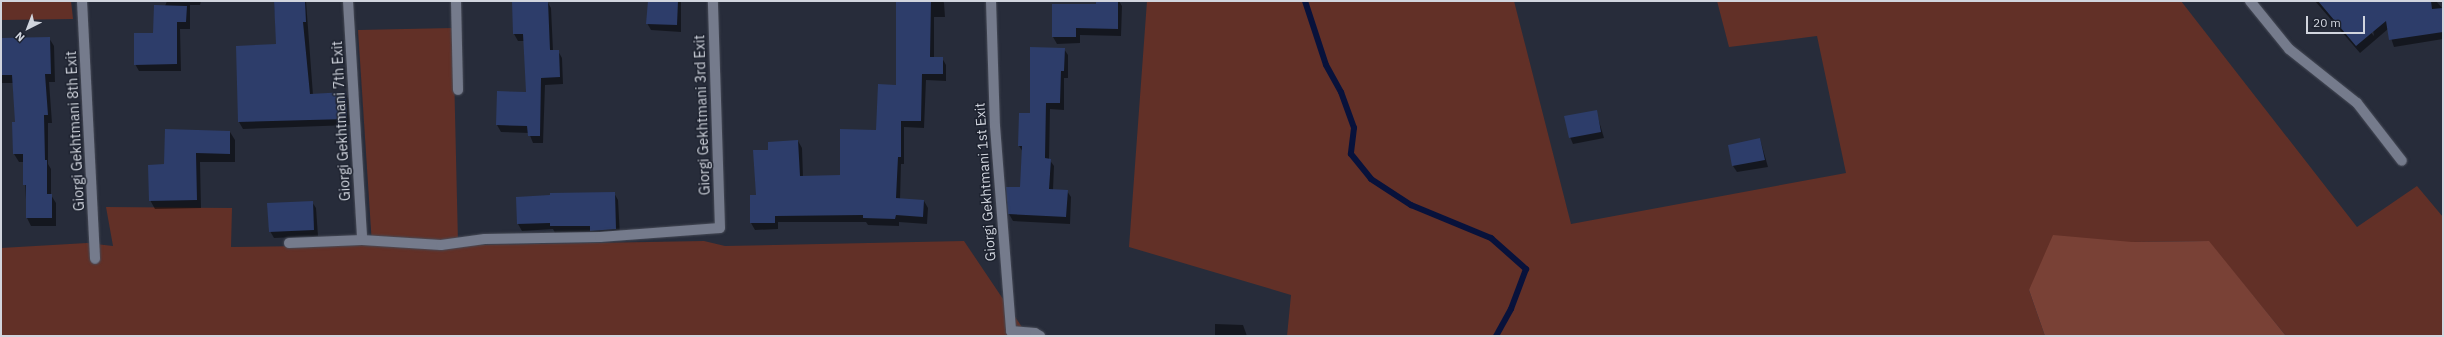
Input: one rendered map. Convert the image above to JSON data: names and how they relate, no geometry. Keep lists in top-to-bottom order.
{
  "streets": {
    "street": [
      "Giorgi Gekhtmani 3rd Exit",
      "Giorgi Gekhtmani 7th Exit",
      "Giorgi Gekhtmani 8th Exit",
      "Giorgi Gekhtmani 1st Exit"
    ]
  },
  "crossings": [
    ["Giorgi Gekhtmani 3rd Exit", "Giorgi Gekhtmani 7th Exit"]
  ],
  "scale_bar": "20 m",
  "north": "bottom left"
}
